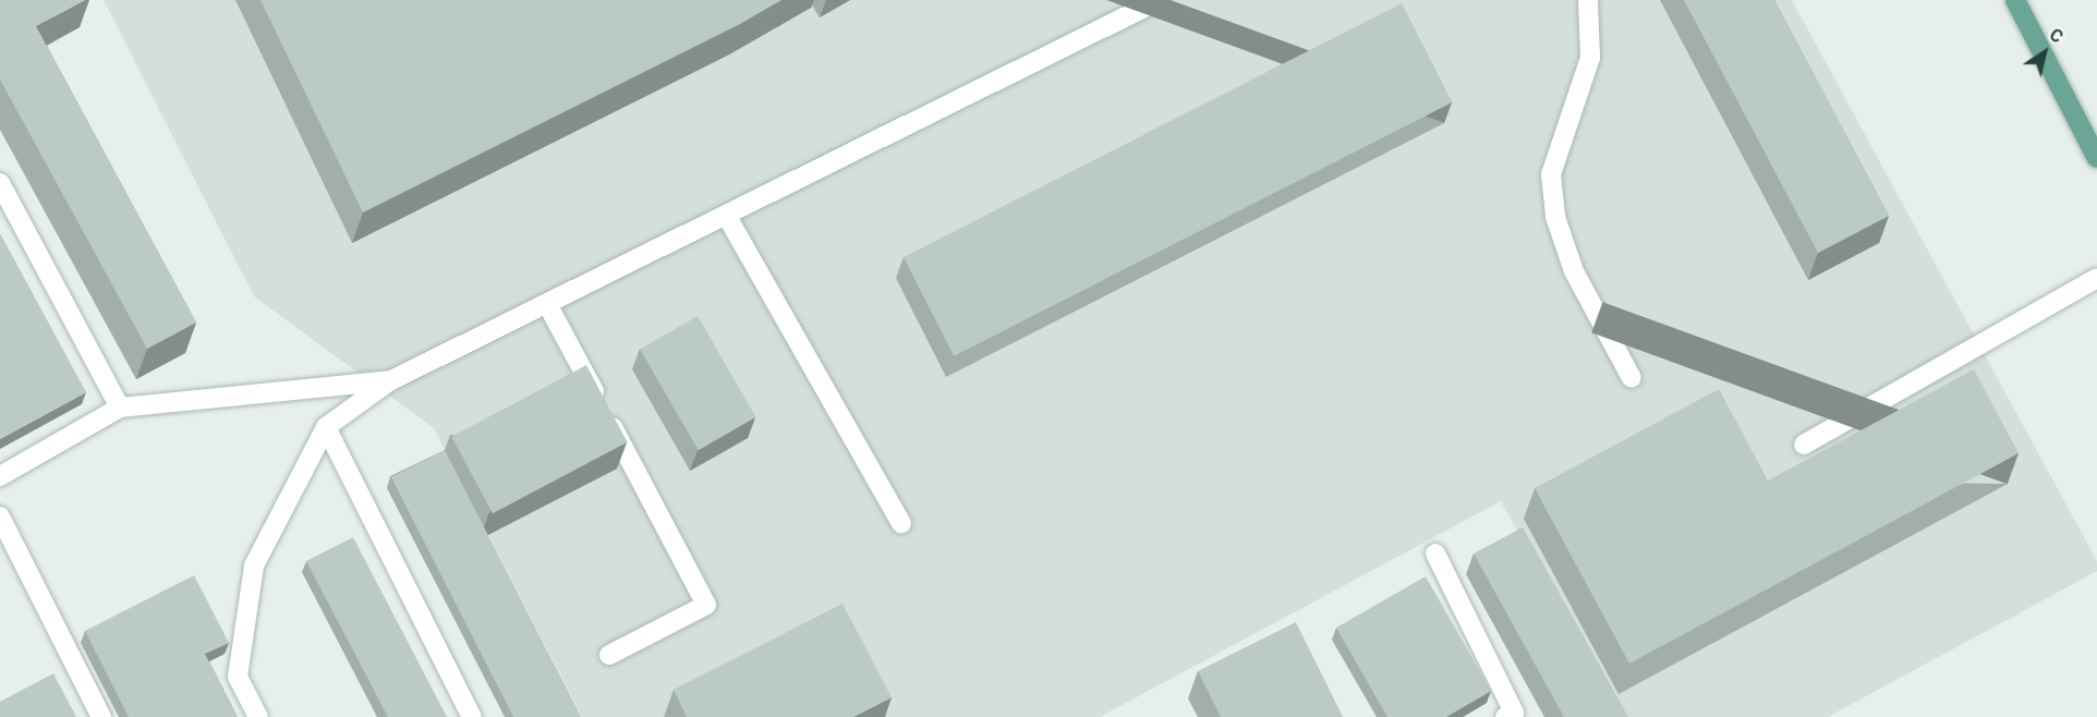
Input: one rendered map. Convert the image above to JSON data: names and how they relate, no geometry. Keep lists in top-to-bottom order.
{
  "north": "top right"
}
